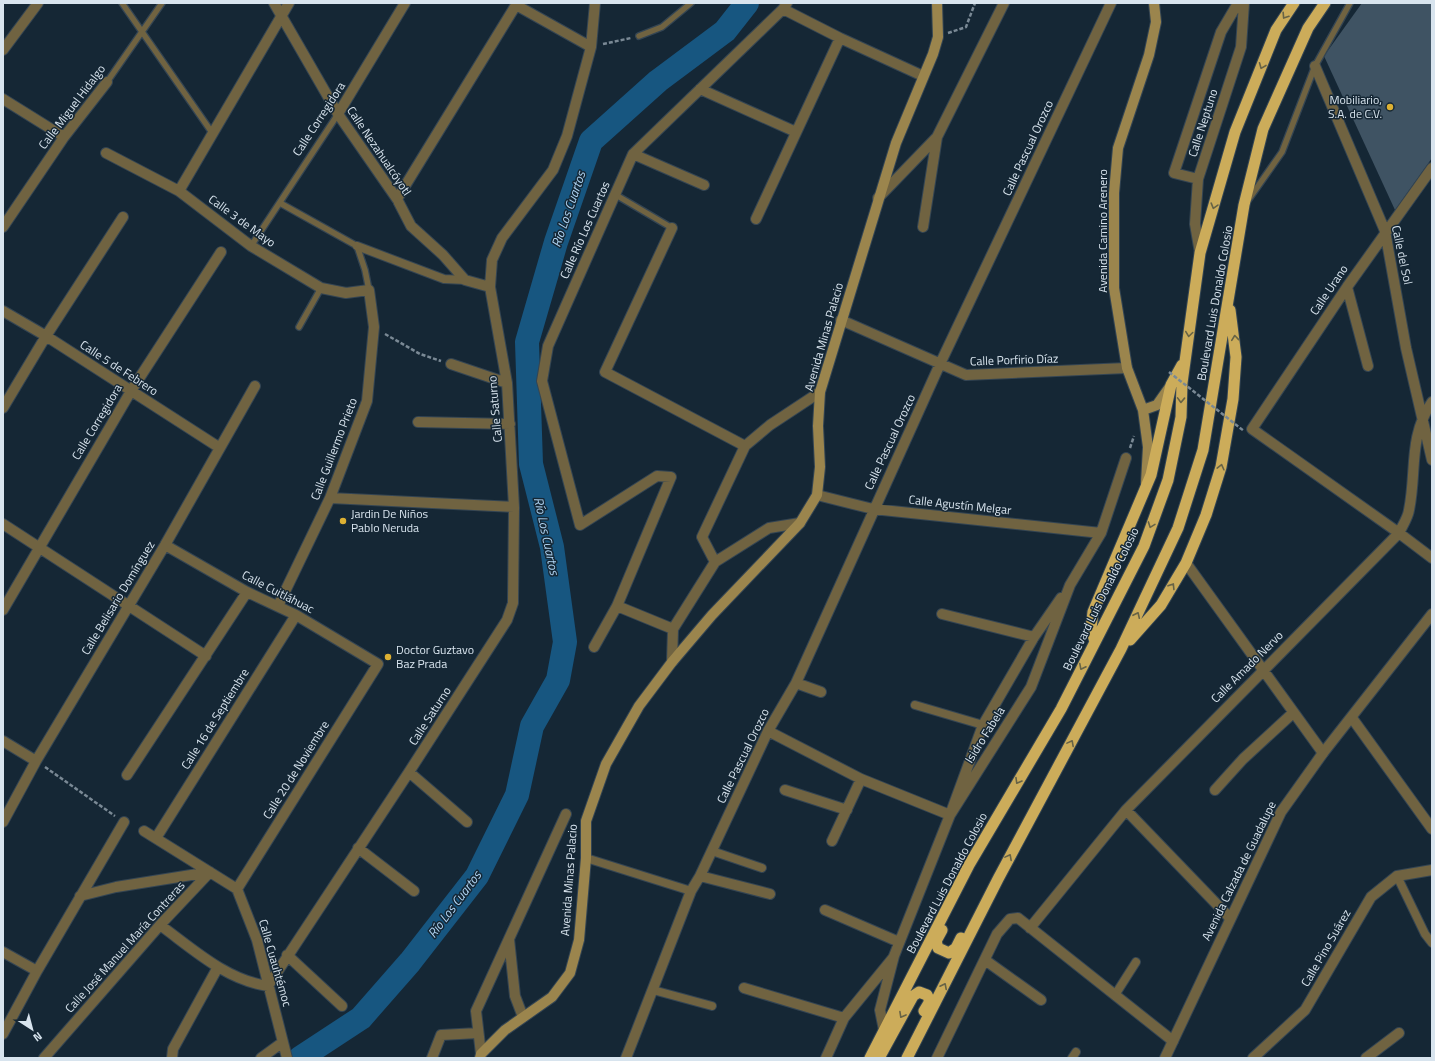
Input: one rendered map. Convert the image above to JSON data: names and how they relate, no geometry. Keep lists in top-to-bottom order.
{
  "streets": {
    "highway": ["Boulevard Luis Donaldo Colosio"],
    "main road": ["Avenida Camino Arenero", "Avenida Minas Palacio"],
    "street": [
      "Calle Miguel Hidalgo",
      "Calle Corregidora",
      "Calle Neptuno",
      "Calle Pascual Orozco",
      "Calle Nezahualcóyotl",
      "Calle 3 de Mayo",
      "Calle Río Los Cuartos",
      "Calle del Sol",
      "Calle Urano",
      "Calle Porfirio Díaz",
      "Calle 5 de Febrero",
      "Calle Saturno",
      "Calle Guillermo Prieto",
      "Calle Agustín Melgar",
      "Calle Cuitláhuac",
      "Calle Belisario Domínguez",
      "Calle Amado Nervo",
      "Calle 16 de Septiembre",
      "Isidro Fabela",
      "Calle 20 de Noviembre",
      "Avenida Calzada de Guadalupe",
      "Calle José Manuel María Contreras",
      "Calle Pino Suárez",
      "Calle Cuauhtémoc"
    ]
  },
  "crossings": [
    ["Calle Corregidora", "Calle Nezahualcóyotl"],
    ["Calle Corregidora", "Calle 3 de Mayo"],
    ["Calle Corregidora", "Calle 5 de Febrero"],
    ["Calle Neptuno", "Boulevard Luis Donaldo Colosio"],
    ["Calle Pascual Orozco", "Calle Porfirio Díaz"],
    ["Calle Pascual Orozco", "Calle Agustín Melgar"],
    ["Calle 3 de Mayo", "Calle Guillermo Prieto"],
    ["Avenida Camino Arenero", "Calle Porfirio Díaz"],
    ["Calle del Sol", "Calle Urano"],
    ["Calle del Sol", "Calle Amado Nervo"],
    ["Boulevard Luis Donaldo Colosio", "Isidro Fabela"],
    ["Avenida Minas Palacio", "Calle Porfirio Díaz"],
    ["Avenida Minas Palacio", "Calle Agustín Melgar"],
    ["Calle 5 de Febrero", "Calle Belisario Domínguez"],
    ["Calle Saturno", "Calle Cuauhtémoc"],
    ["Calle Guillermo Prieto", "Calle Cuitláhuac"],
    ["Calle Agustín Melgar", "Isidro Fabela"],
    ["Calle Cuitláhuac", "Calle Belisario Domínguez"],
    ["Calle Cuitláhuac", "Calle 16 de Septiembre"],
    ["Calle Cuitláhuac", "Calle 20 de Noviembre"],
    ["Calle 20 de Noviembre", "Calle Cuauhtémoc"]
  ],
  "water": ["Río Los Cuartos"],
  "places": ["Mobiliario, S.A. de C.V.", "Jardin De Niños Pablo Neruda", "Doctor Guztavo Baz Prada"],
  "north": "bottom right"
}
